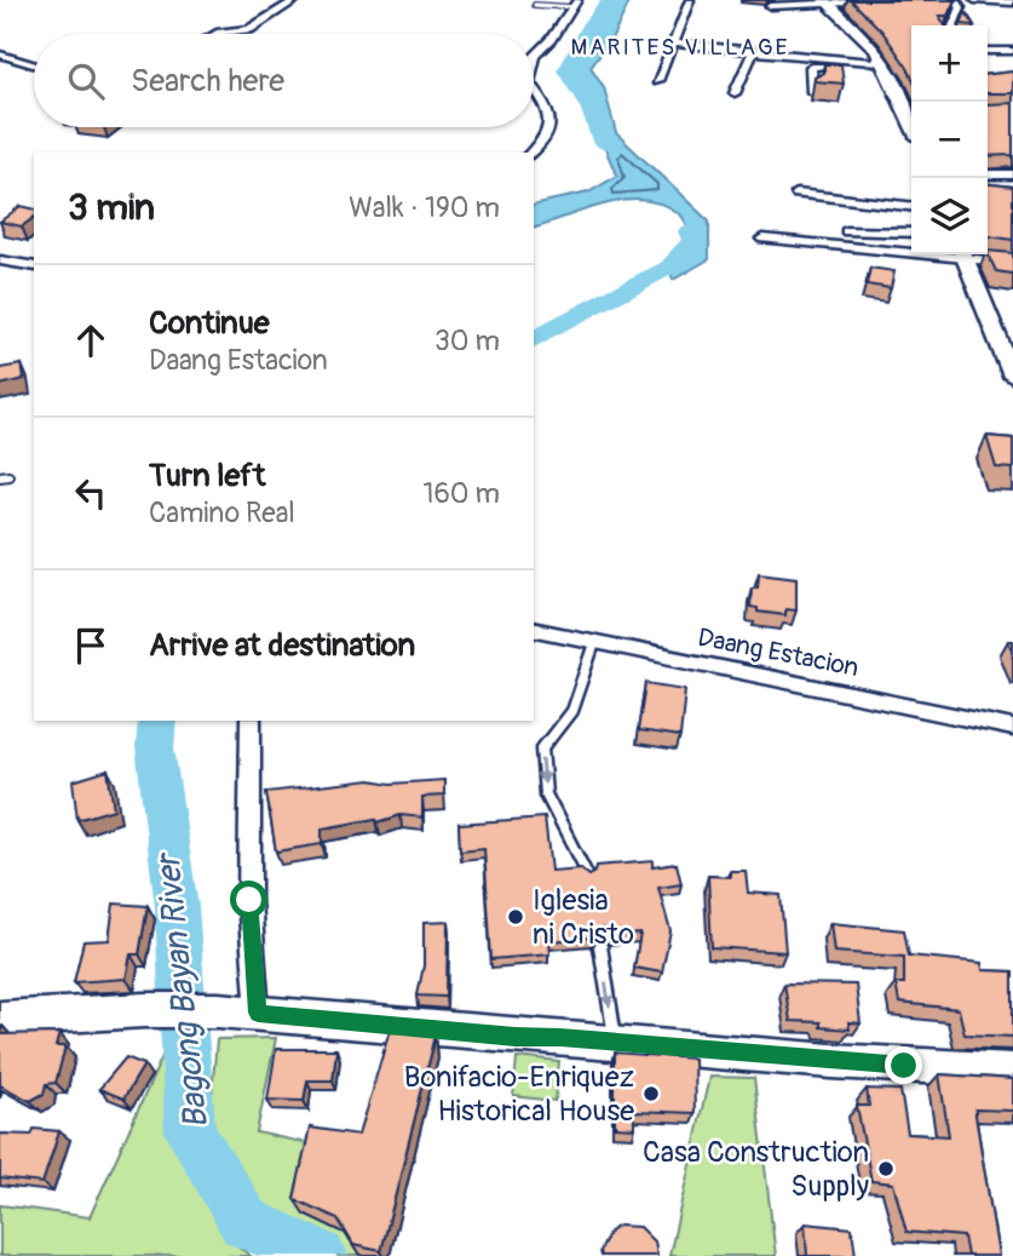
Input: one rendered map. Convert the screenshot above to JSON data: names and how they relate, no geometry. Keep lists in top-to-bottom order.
{
  "streets": {
    "street": ["Daang Estacion"]
  },
  "districts": ["MARITES VILLAGE"],
  "water": ["Bagong Bayan River"],
  "places": ["Iglesia ni Cristo", "Bonifacio-Enriquez Historical House", "Casa Construction Supply"],
  "page": {
    "map_buttons": ["+", "−"],
    "search": "Search here",
    "heading": ["3 min", "Walk · 190 m"],
    "list": [
      ["Continue", "Daang Estacion", "30 m"],
      ["Turn left", "Camino Real", "160 m"],
      "Arrive at destination"
    ]
  }
}
